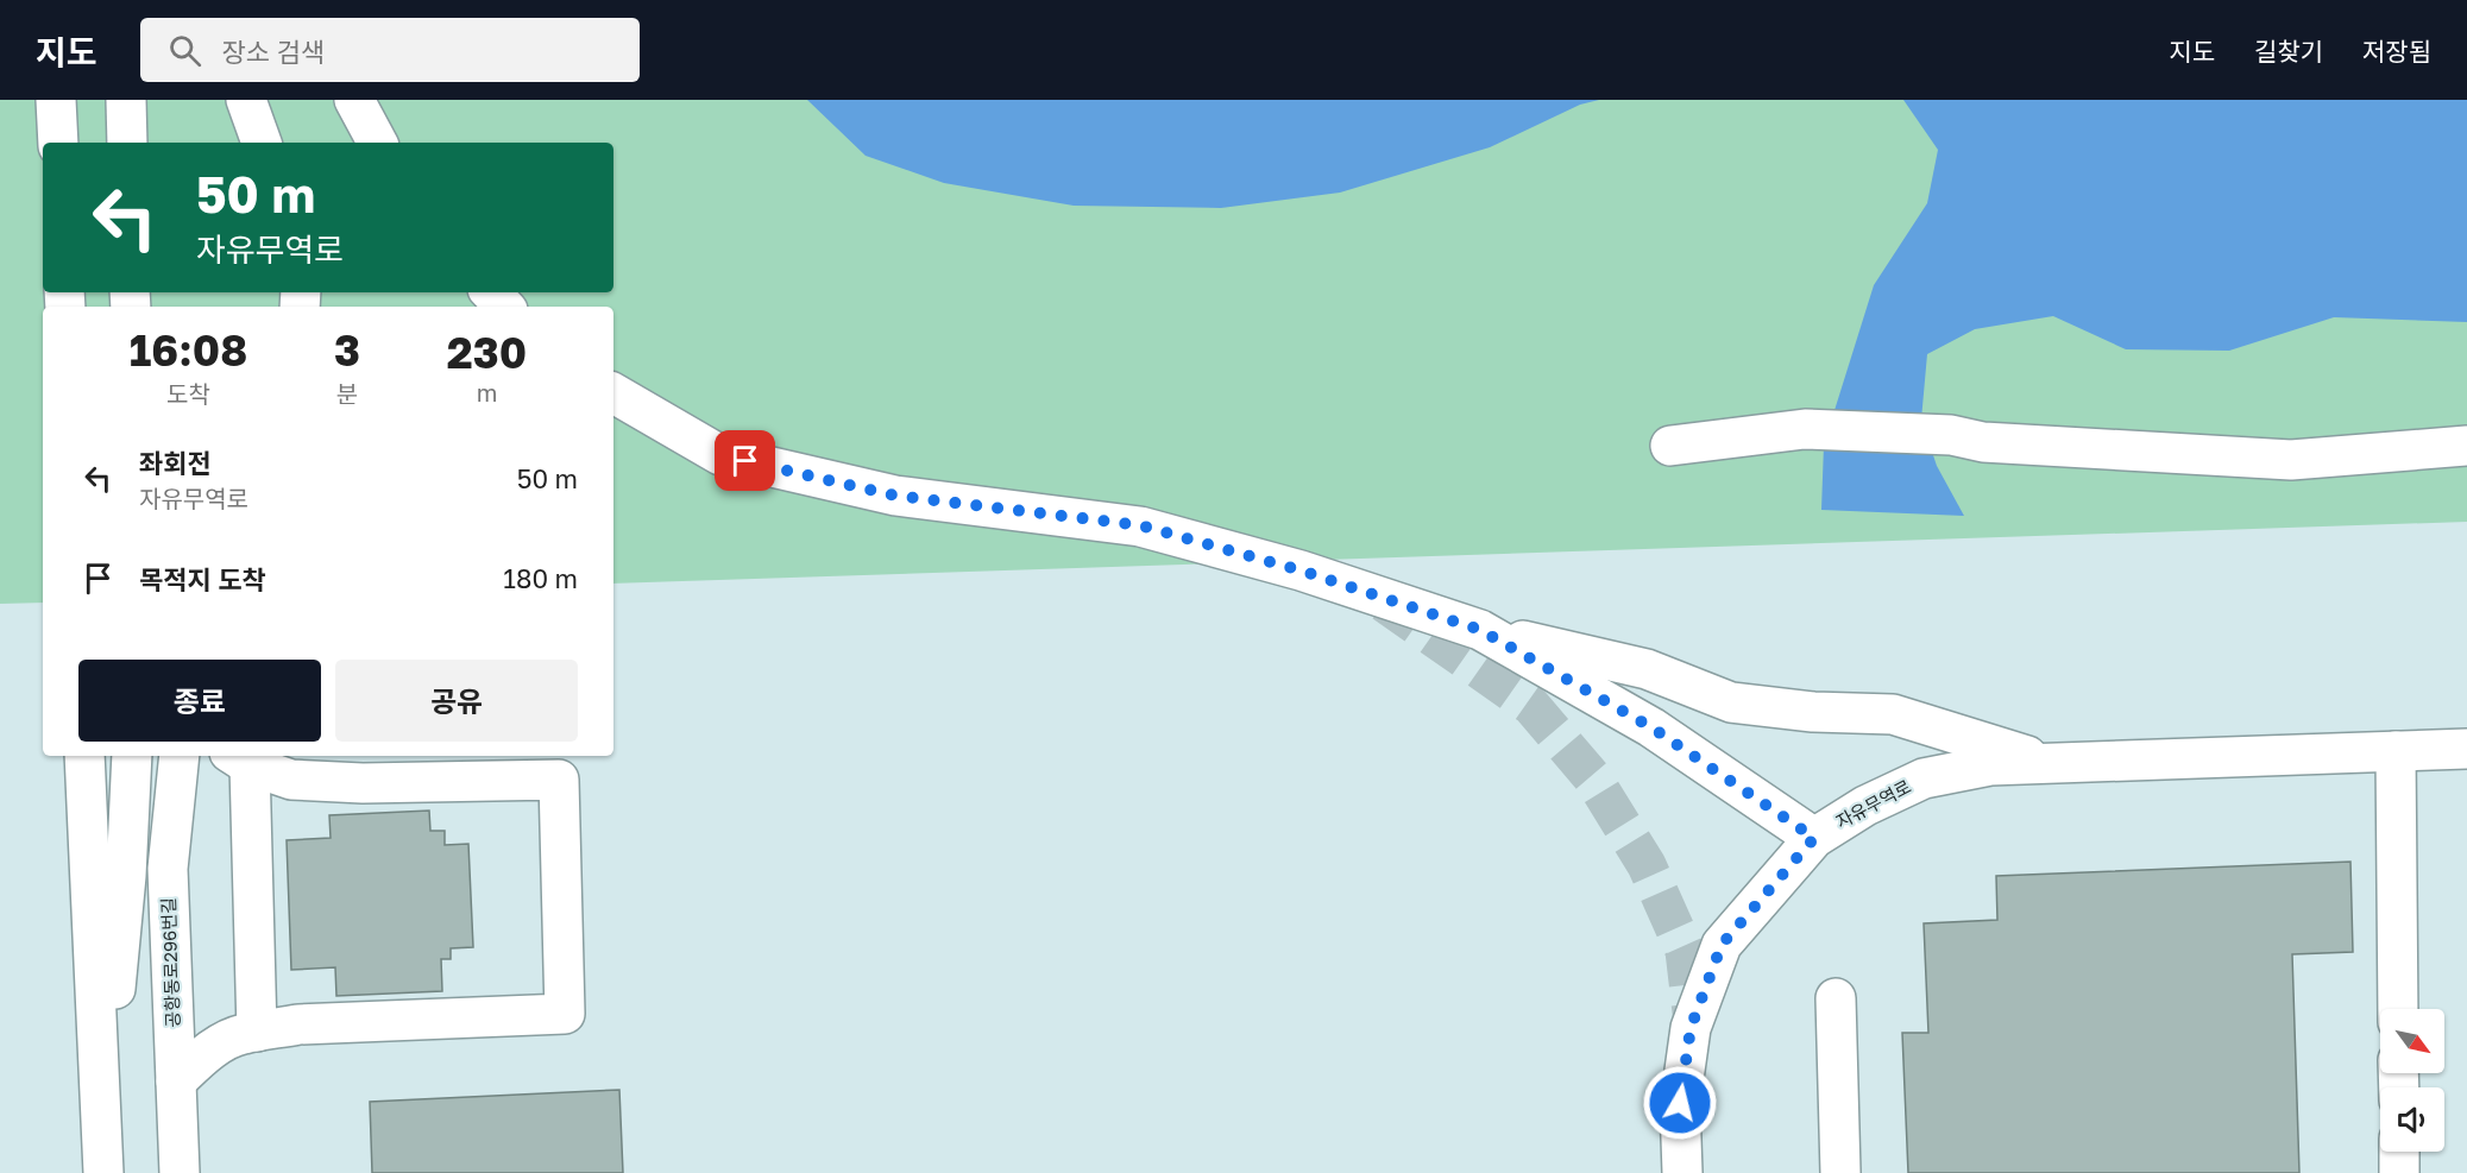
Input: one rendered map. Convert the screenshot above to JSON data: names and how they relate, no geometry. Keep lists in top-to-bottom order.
{
  "streets": {
    "lane": ["자유무역로", "공항동로296번길"]
  },
  "north": "bottom right",
  "page": {
    "header": "지도",
    "search": "장소 검색",
    "nav": ["지도", "길찾기", "저장됨"],
    "turn": ["50 m", "자유무역로"],
    "eta": [
      "16:08",
      "도착",
      "3",
      "분",
      "230",
      "m"
    ],
    "list": [
      {
        "name": "좌회전",
        "note": "자유무역로",
        "value": "50 m"
      },
      {
        "name": "목적지 도착",
        "value": "180 m"
      }
    ],
    "buttons": ["종료", "공유"]
  }
}
